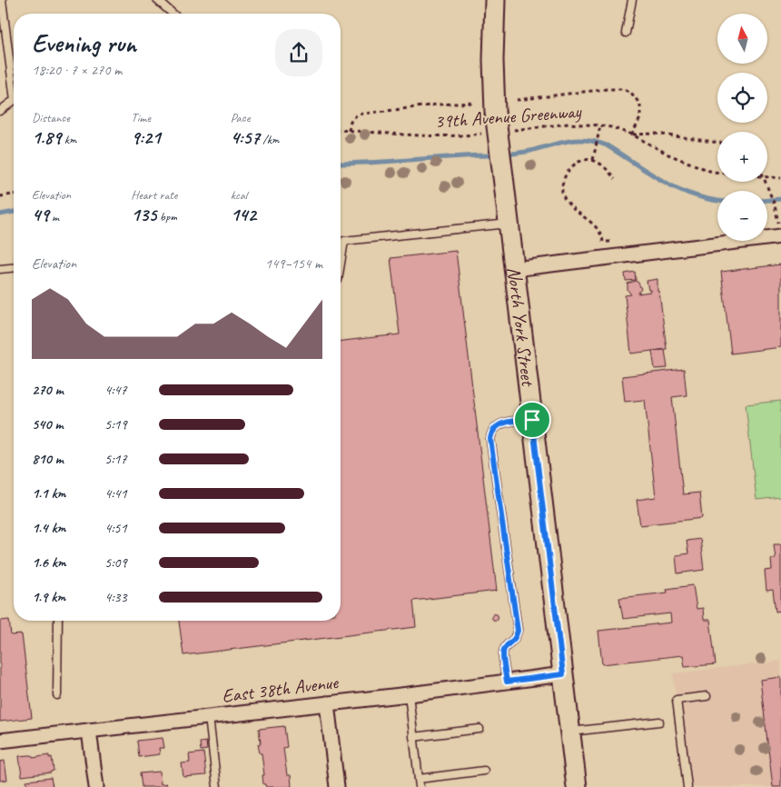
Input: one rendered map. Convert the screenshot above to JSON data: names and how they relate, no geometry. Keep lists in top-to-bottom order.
{
  "streets": {
    "main road": ["North York Street"],
    "street": ["East 38th Avenue"],
    "path": ["39th Avenue Greenway"]
  },
  "crossings": [
    ["North York Street", "East 38th Avenue"]
  ],
  "north": "top",
  "page": {
    "map_buttons": ["+", "−"],
    "heading": ["Evening run", "18:20 · 7 × 270 m"],
    "stats": [
      ["Distance", "1.89 km"],
      ["Time", "9:21"],
      ["Pace", "4:57 /km"],
      ["Elevation", "49 m"],
      ["Heart rate", "135 bpm"],
      ["kcal", "142"]
    ],
    "chart": ["Elevation", "149–154 m"],
    "list": [
      {
        "name": "270 m",
        "note": "4:47"
      },
      {
        "name": "540 m",
        "note": "5:19"
      },
      {
        "name": "810 m",
        "note": "5:17"
      },
      {
        "name": "1.1 km",
        "note": "4:41"
      },
      {
        "name": "1.4 km",
        "note": "4:51"
      },
      {
        "name": "1.6 km",
        "note": "5:09"
      },
      {
        "name": "1.9 km",
        "note": "4:33"
      }
    ]
  }
}
